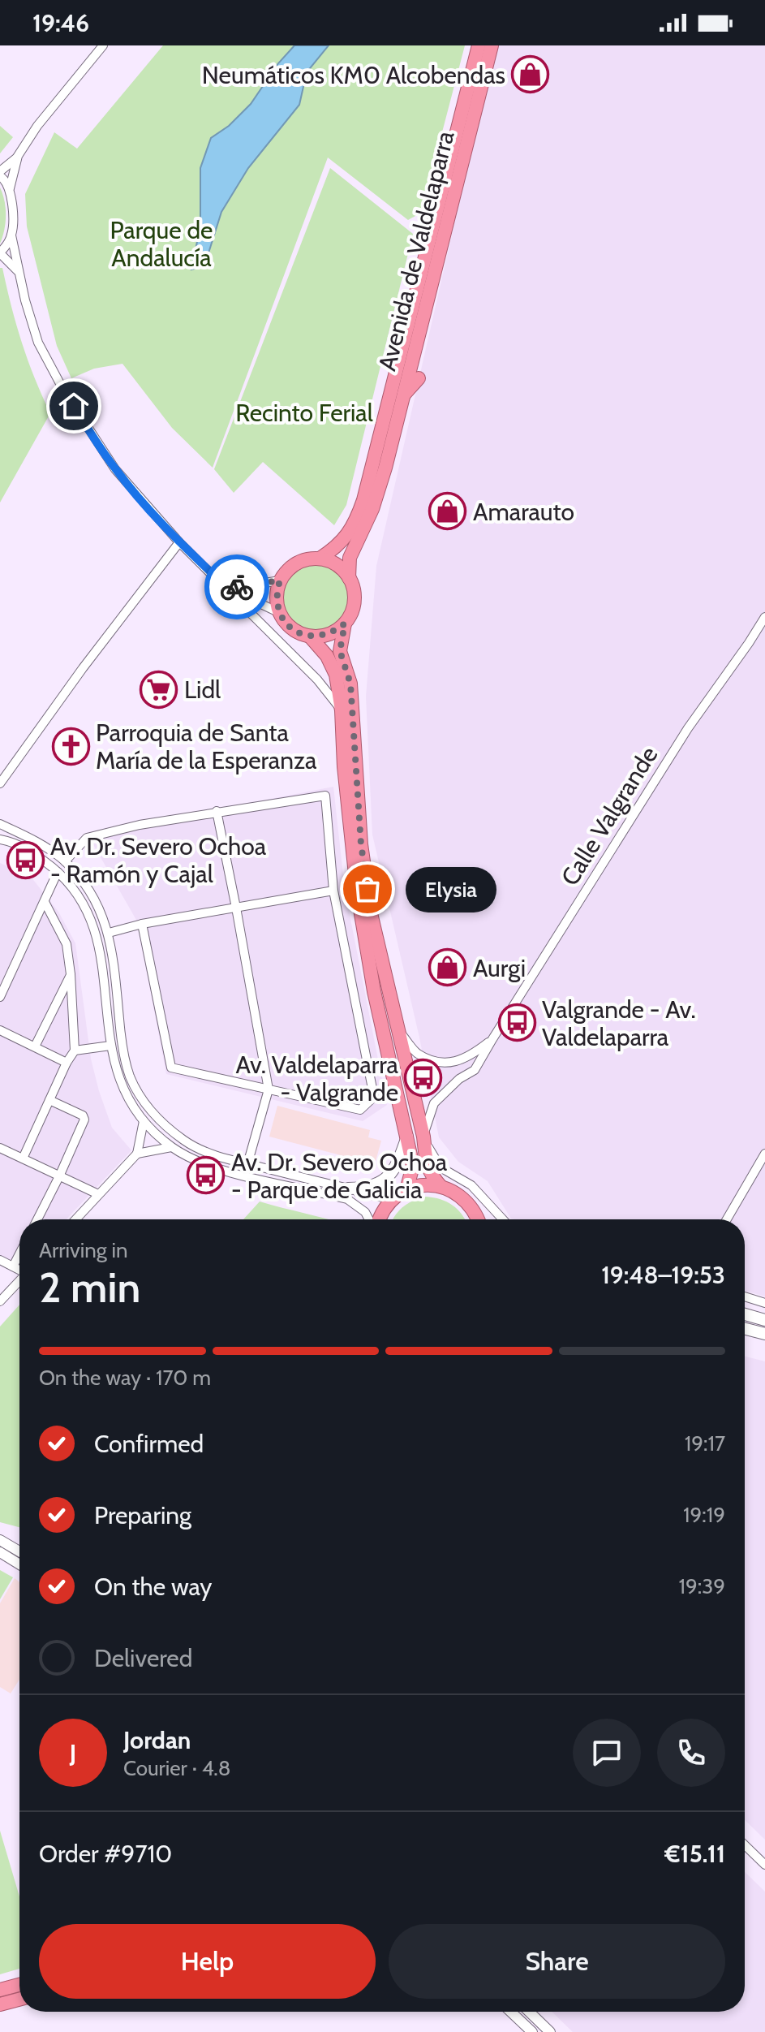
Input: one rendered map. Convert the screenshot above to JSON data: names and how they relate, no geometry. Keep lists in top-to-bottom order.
{
  "streets": {
    "highway": ["Avenida de Valdelaparra"],
    "street": ["Calle Valgrande"]
  },
  "parks": ["Parque de Andalucía", "Recinto Ferial"],
  "places": {
    "shop": ["Neumáticos KM0 Alcobendas", "Amarauto", "Aurgi"],
    "supermarket": ["Lidl"],
    "church": ["Parroquia de Santa María de la Esperanza"],
    "bus stop": [
      "Av. Dr. Severo Ochoa - Ramón y Cajal",
      "Valgrande - Av. Valdelaparra",
      "Av. Valdelaparra - Valgrande",
      "Av. Dr. Severo Ochoa - Parque de Galicia"
    ],
    "other": ["Elysia"]
  },
  "page": {
    "status": "19:46",
    "bubble": "Elysia",
    "heading": ["2 min", "Arriving in", "19:48–19:53"],
    "panel": [
      "Jordan",
      "Courier · 4.8",
      "Order #9710",
      "€15.11"
    ],
    "bar": "On the way · 170 m",
    "list": [
      ["Confirmed", "19:17"],
      ["Preparing", "19:19"],
      ["On the way", "19:39"],
      "Delivered"
    ],
    "round": "J",
    "buttons": ["Help", "Share"]
  }
}
